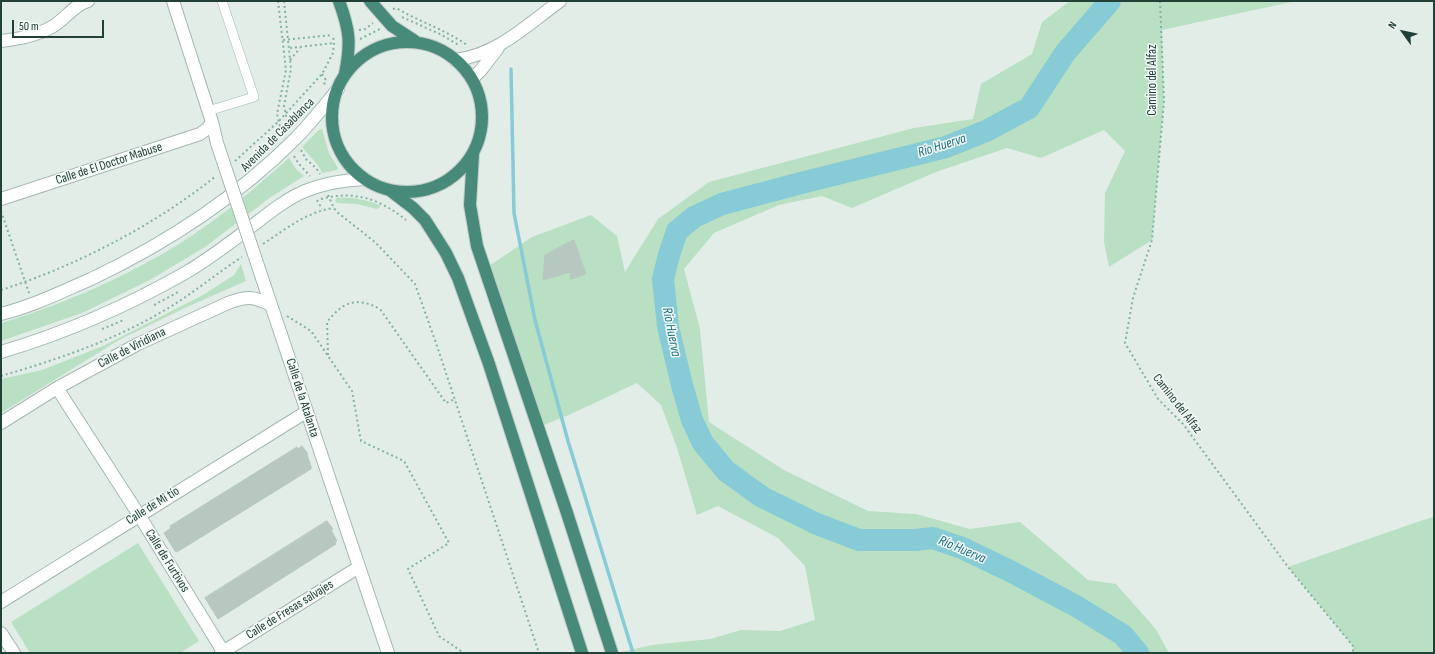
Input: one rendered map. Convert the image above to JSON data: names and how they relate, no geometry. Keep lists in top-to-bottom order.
{
  "streets": {
    "street": [
      "Avenida de Casablanca",
      "Calle de El Doctor Mabuse",
      "Calle de Viridiana",
      "Calle de la Atalanta",
      "Calle de Mi tío",
      "Calle de Furtivos",
      "Calle de Fresas salvajes"
    ],
    "path": ["Camino del Alfaz"]
  },
  "crossings": [
    ["Calle de El Doctor Mabuse", "Calle de la Atalanta"],
    ["Calle de Viridiana", "Calle de la Atalanta"],
    ["Calle de Viridiana", "Calle de Furtivos"],
    ["Calle de la Atalanta", "Calle de Mi tío"],
    ["Calle de la Atalanta", "Calle de Fresas salvajes"],
    ["Calle de Mi tío", "Calle de Furtivos"],
    ["Calle de Furtivos", "Calle de Fresas salvajes"]
  ],
  "water": ["Río Huerva"],
  "scale_bar": "50 m",
  "north": "top left"
}
